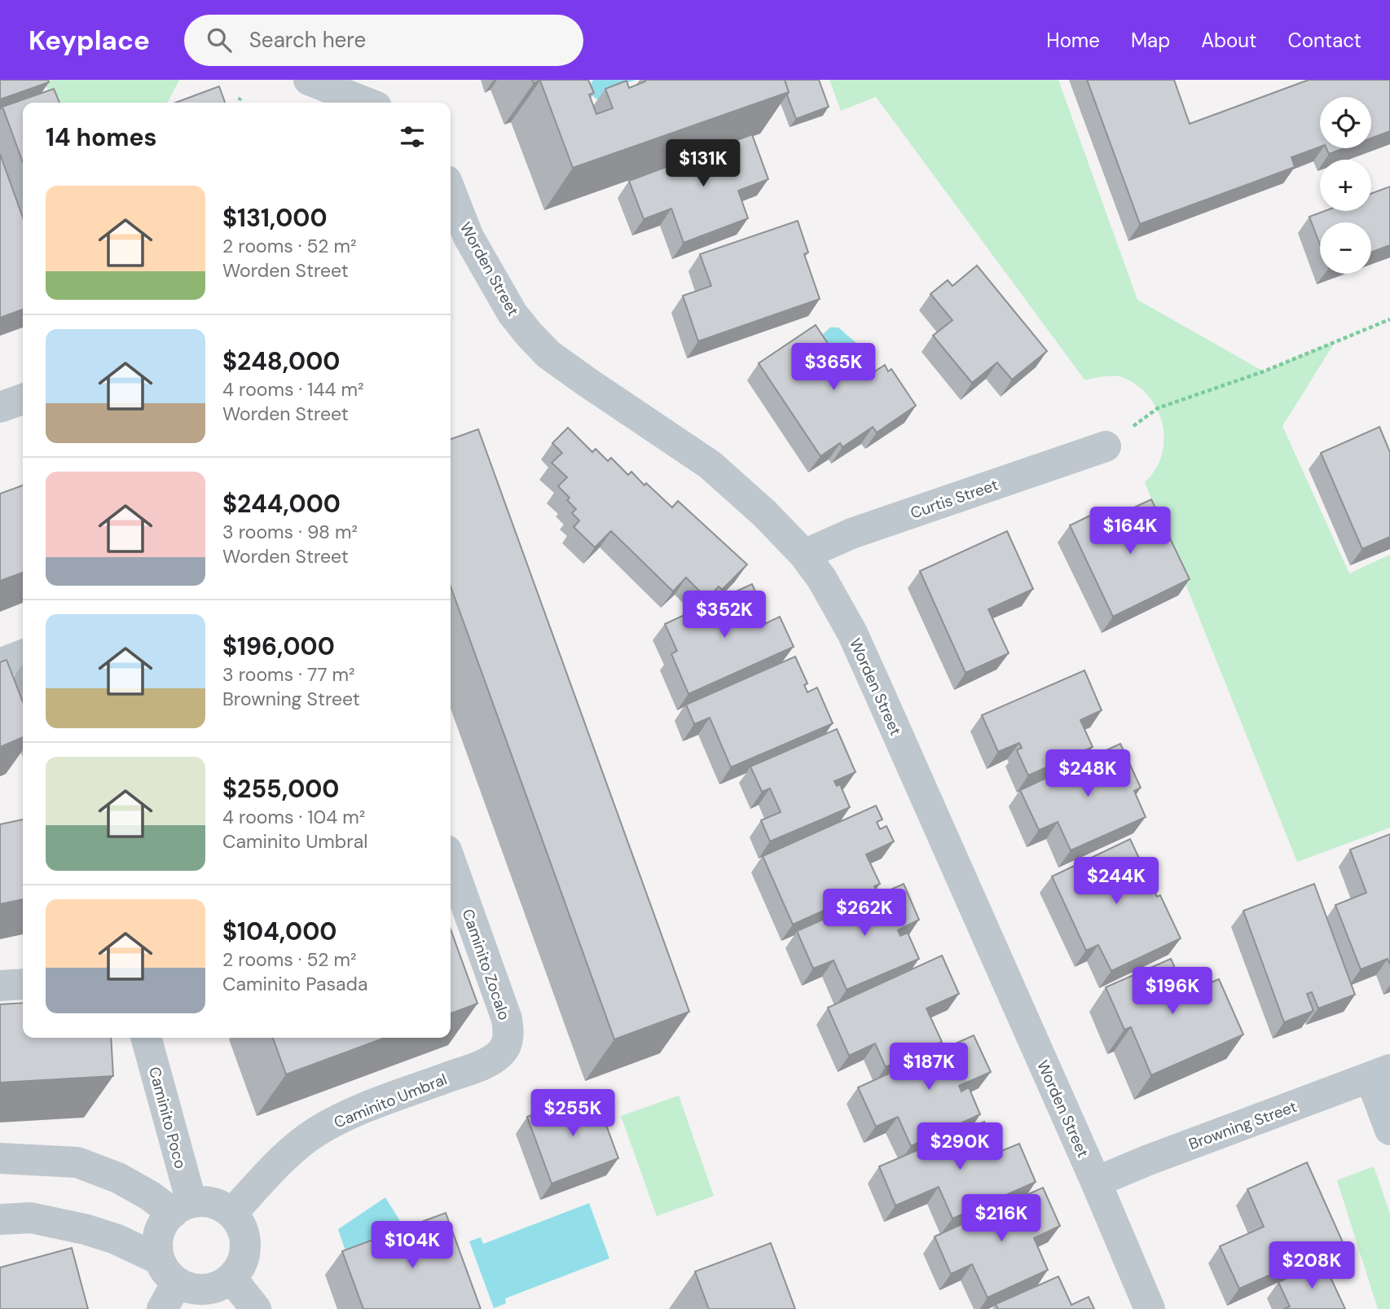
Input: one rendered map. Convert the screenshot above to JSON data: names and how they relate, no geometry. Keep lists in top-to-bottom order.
{
  "streets": {
    "street": [
      "Worden Street",
      "Curtis Street",
      "Caminito Zocalo",
      "Caminito Umbral",
      "Caminito Poco",
      "Browning Street"
    ]
  },
  "crossings": [
    ["Worden Street", "Curtis Street"],
    ["Worden Street", "Browning Street"],
    ["Caminito Zocalo", "Caminito Umbral"],
    ["Caminito Umbral", "Caminito Poco"]
  ],
  "page": {
    "header": "Keyplace",
    "search": "Search here",
    "nav": [
      "Home",
      "Map",
      "About",
      "Contact"
    ],
    "map_buttons": ["+", "−"],
    "heading": "14 homes",
    "price": [
      "$131K",
      "$365K",
      "$164K",
      "$352K",
      "$248K",
      "$244K",
      "$262K",
      "$196K",
      "$187K",
      "$255K",
      "$290K",
      "$216K",
      "$104K",
      "$208K"
    ],
    "list": [
      {
        "name": "$131,000",
        "note": "2 rooms · 52 m² · Worden Street"
      },
      {
        "name": "$248,000",
        "note": "4 rooms · 144 m² · Worden Street"
      },
      {
        "name": "$244,000",
        "note": "3 rooms · 98 m² · Worden Street"
      },
      {
        "name": "$196,000",
        "note": "3 rooms · 77 m² · Browning Street"
      },
      {
        "name": "$255,000",
        "note": "4 rooms · 104 m² · Caminito Umbral"
      },
      {
        "name": "$104,000",
        "note": "2 rooms · 52 m² · Caminito Pasada"
      }
    ]
  }
}
